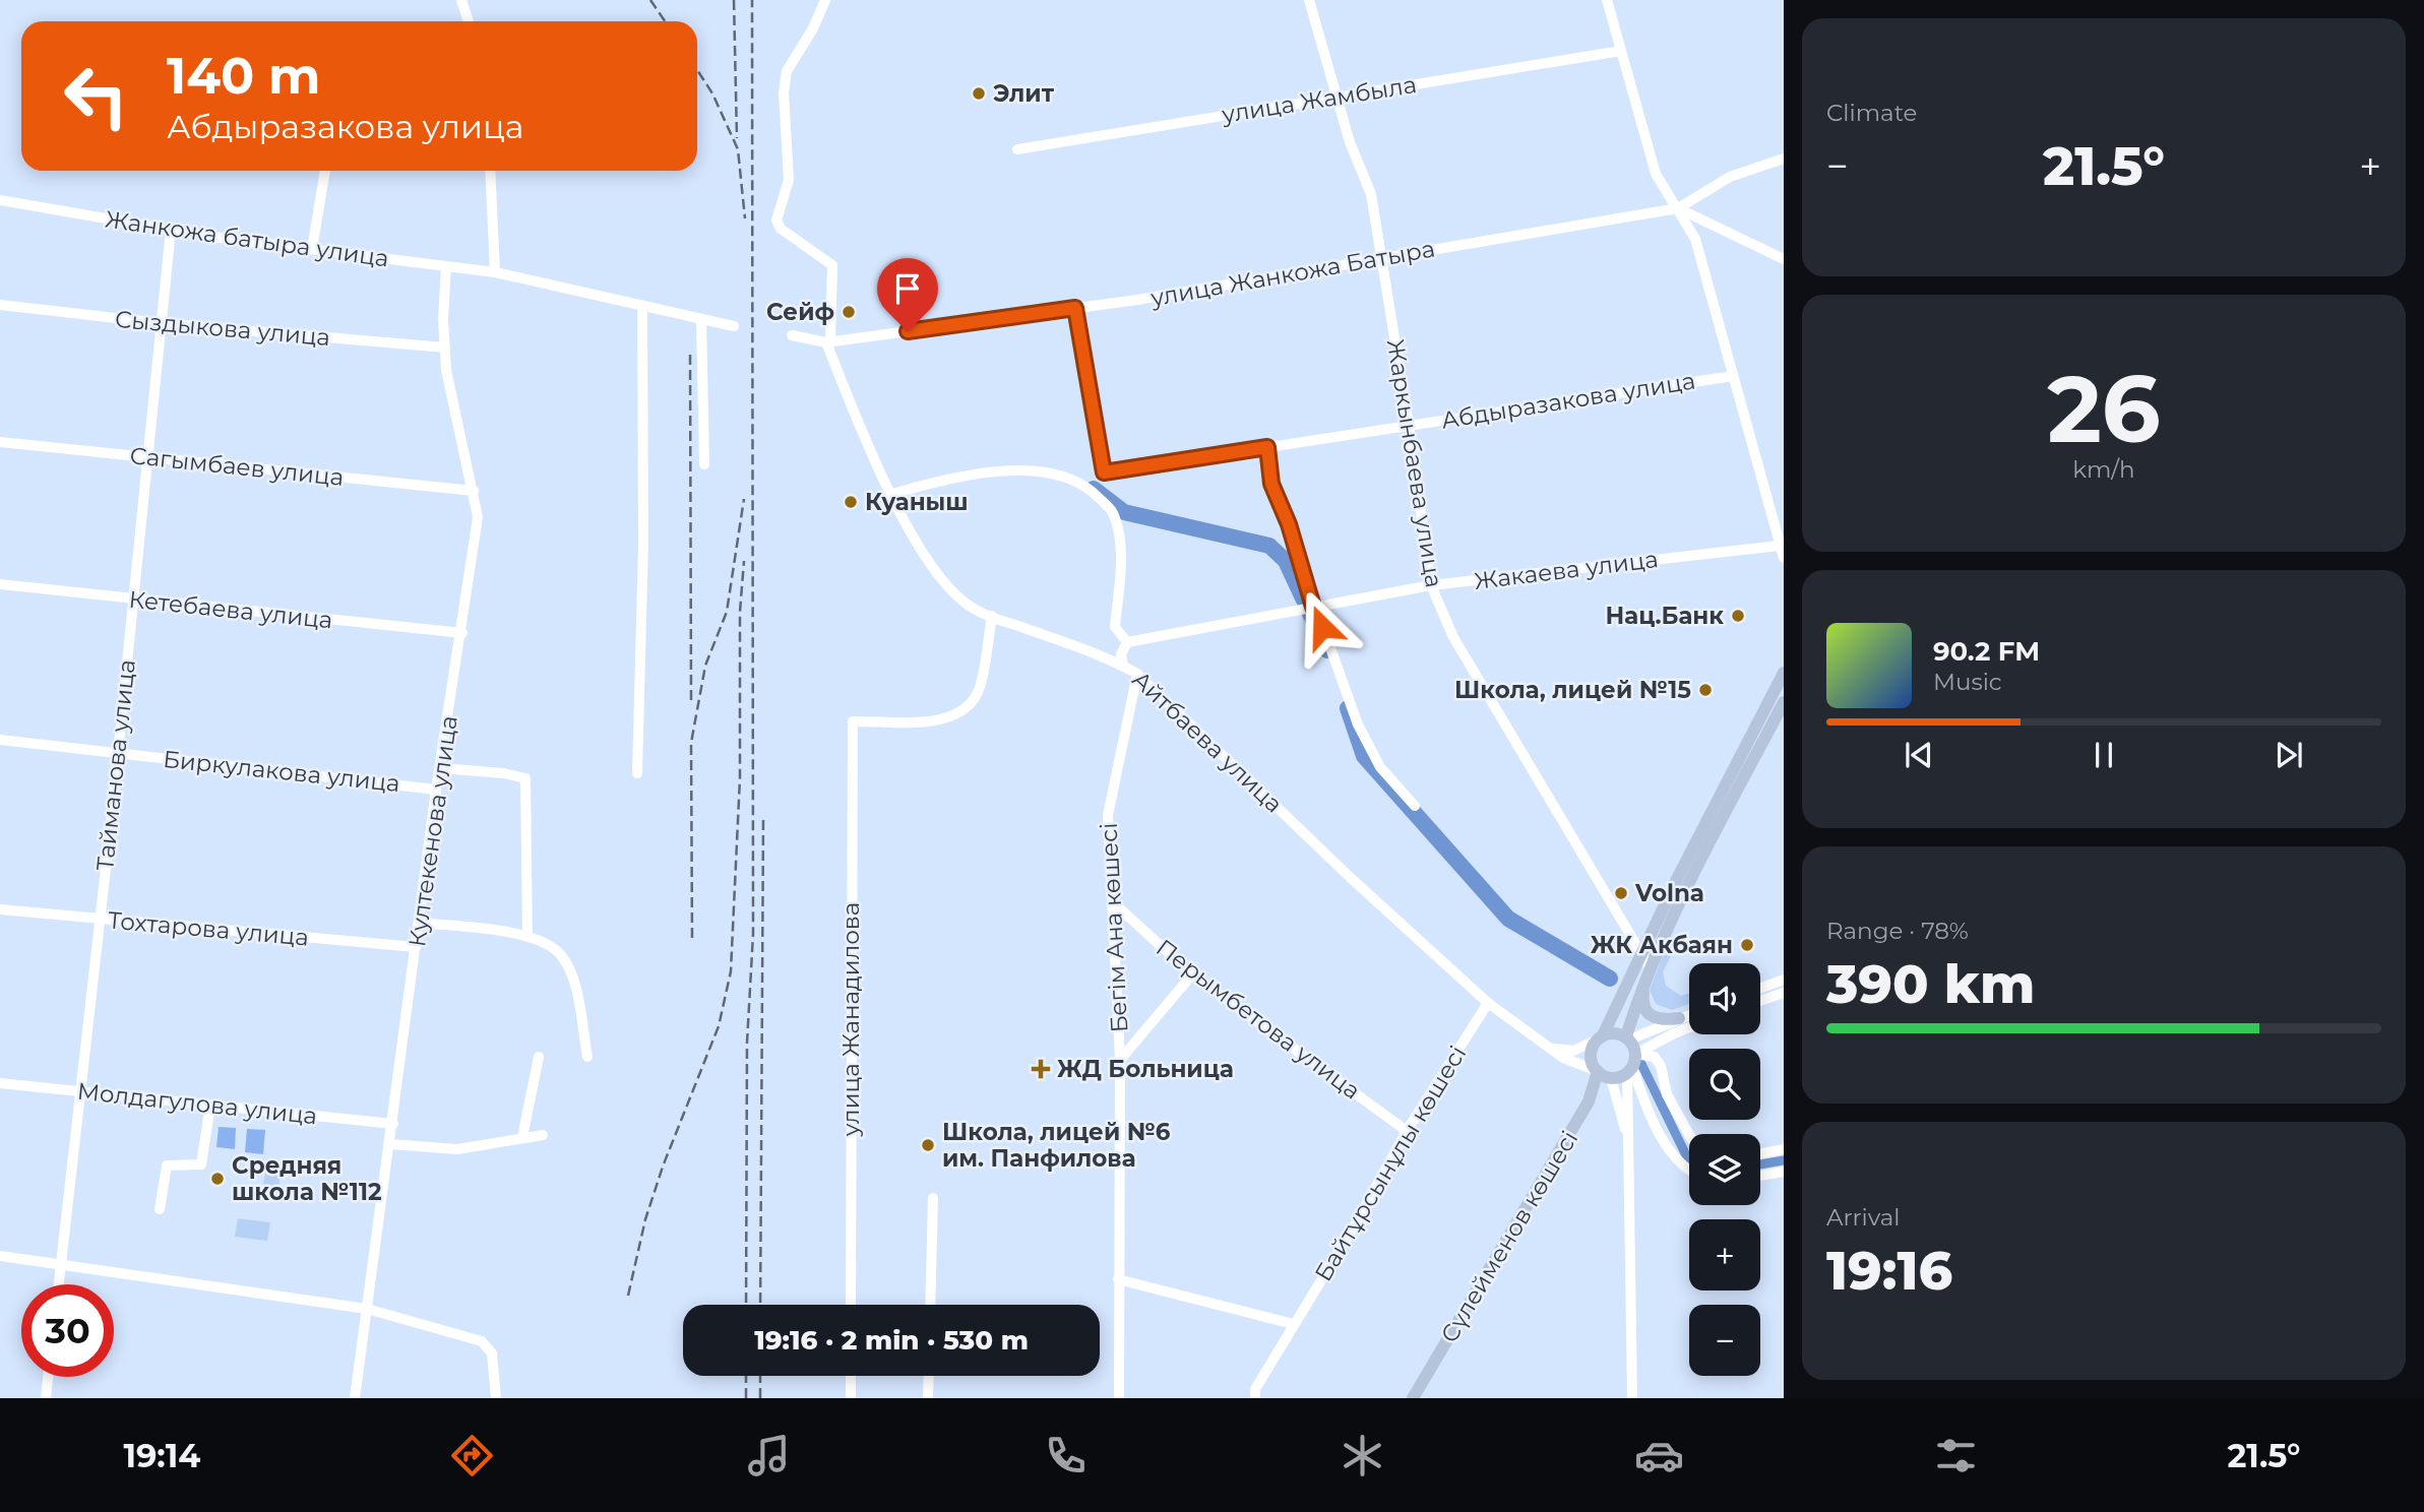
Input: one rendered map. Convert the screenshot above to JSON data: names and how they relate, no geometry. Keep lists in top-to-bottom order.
{
  "streets": {
    "main road": ["Сүлейменов көшесі"],
    "street": [
      "улица Жамбыла",
      "Жанкожа батыра улица",
      "улица Жанкожа Батыра",
      "Сыздыкова улица",
      "Абдыразакова улица",
      "Жаркынбаева улица",
      "Сагымбаев улица",
      "Жакаева улица",
      "Кетебаева улица",
      "Айтбаева улица",
      "Тайманова улица",
      "Биркулакова улица",
      "Култекенова улица",
      "Бегім Ана көшесі",
      "Тохтарова улица",
      "улица Жанадилова",
      "Перымбетова улица",
      "Молдагулова улица",
      "Байтұрсынұлы көшесі"
    ]
  },
  "crossings": [
    ["улица Жамбыла", "Жаркынбаева улица"],
    ["Жанкожа батыра улица", "Тайманова улица"],
    ["Жанкожа батыра улица", "Култекенова улица"],
    ["улица Жанкожа Батыра", "Абдыразакова улица"],
    ["улица Жанкожа Батыра", "Жаркынбаева улица"],
    ["улица Жанкожа Батыра", "Айтбаева улица"],
    ["Сыздыкова улица", "Тайманова улица"],
    ["Сыздыкова улица", "Култекенова улица"],
    ["Абдыразакова улица", "Жаркынбаева улица"],
    ["Жаркынбаева улица", "Жакаева улица"],
    ["Сагымбаев улица", "Тайманова улица"],
    ["Сагымбаев улица", "Култекенова улица"],
    ["Кетебаева улица", "Тайманова улица"],
    ["Кетебаева улица", "Култекенова улица"],
    ["Айтбаева улица", "Бегім Ана көшесі"],
    ["Айтбаева улица", "улица Жанадилова"],
    ["Айтбаева улица", "Байтұрсынұлы көшесі"],
    ["Айтбаева улица", "Сүлейменов көшесі"],
    ["Тайманова улица", "Биркулакова улица"],
    ["Тайманова улица", "Тохтарова улица"],
    ["Тайманова улица", "Молдагулова улица"],
    ["Биркулакова улица", "Култекенова улица"],
    ["Култекенова улица", "Тохтарова улица"],
    ["Култекенова улица", "Молдагулова улица"],
    ["Бегім Ана көшесі", "Перымбетова улица"],
    ["Перымбетова улица", "Байтұрсынұлы көшесі"]
  ],
  "places": {
    "other": [
      "Элит",
      "Сейф",
      "Куаныш",
      "Нац.Банк",
      "Школа, лицей №15",
      "Volna",
      "ЖК Акбаян",
      "Школа, лицей №6 им. Панфилова",
      "Средняя школа №112"
    ],
    "health": ["ЖД Больница"]
  },
  "page": {
    "tile": [
      "Climate",
      ["26", "km/h"],
      ["Range · 78%", "390 km"],
      ["Arrival", "19:16"]
    ],
    "turn": ["140 m", "Абдыразакова улица"],
    "heat": ["−", "21.5°", "+"],
    "song": ["90.2 FM", "Music"],
    "map_buttons": ["+", "−"],
    "limit": "30",
    "trip": "19:16 · 2 min · 530 m",
    "tabs": ["19:14", "21.5°"]
  }
}
